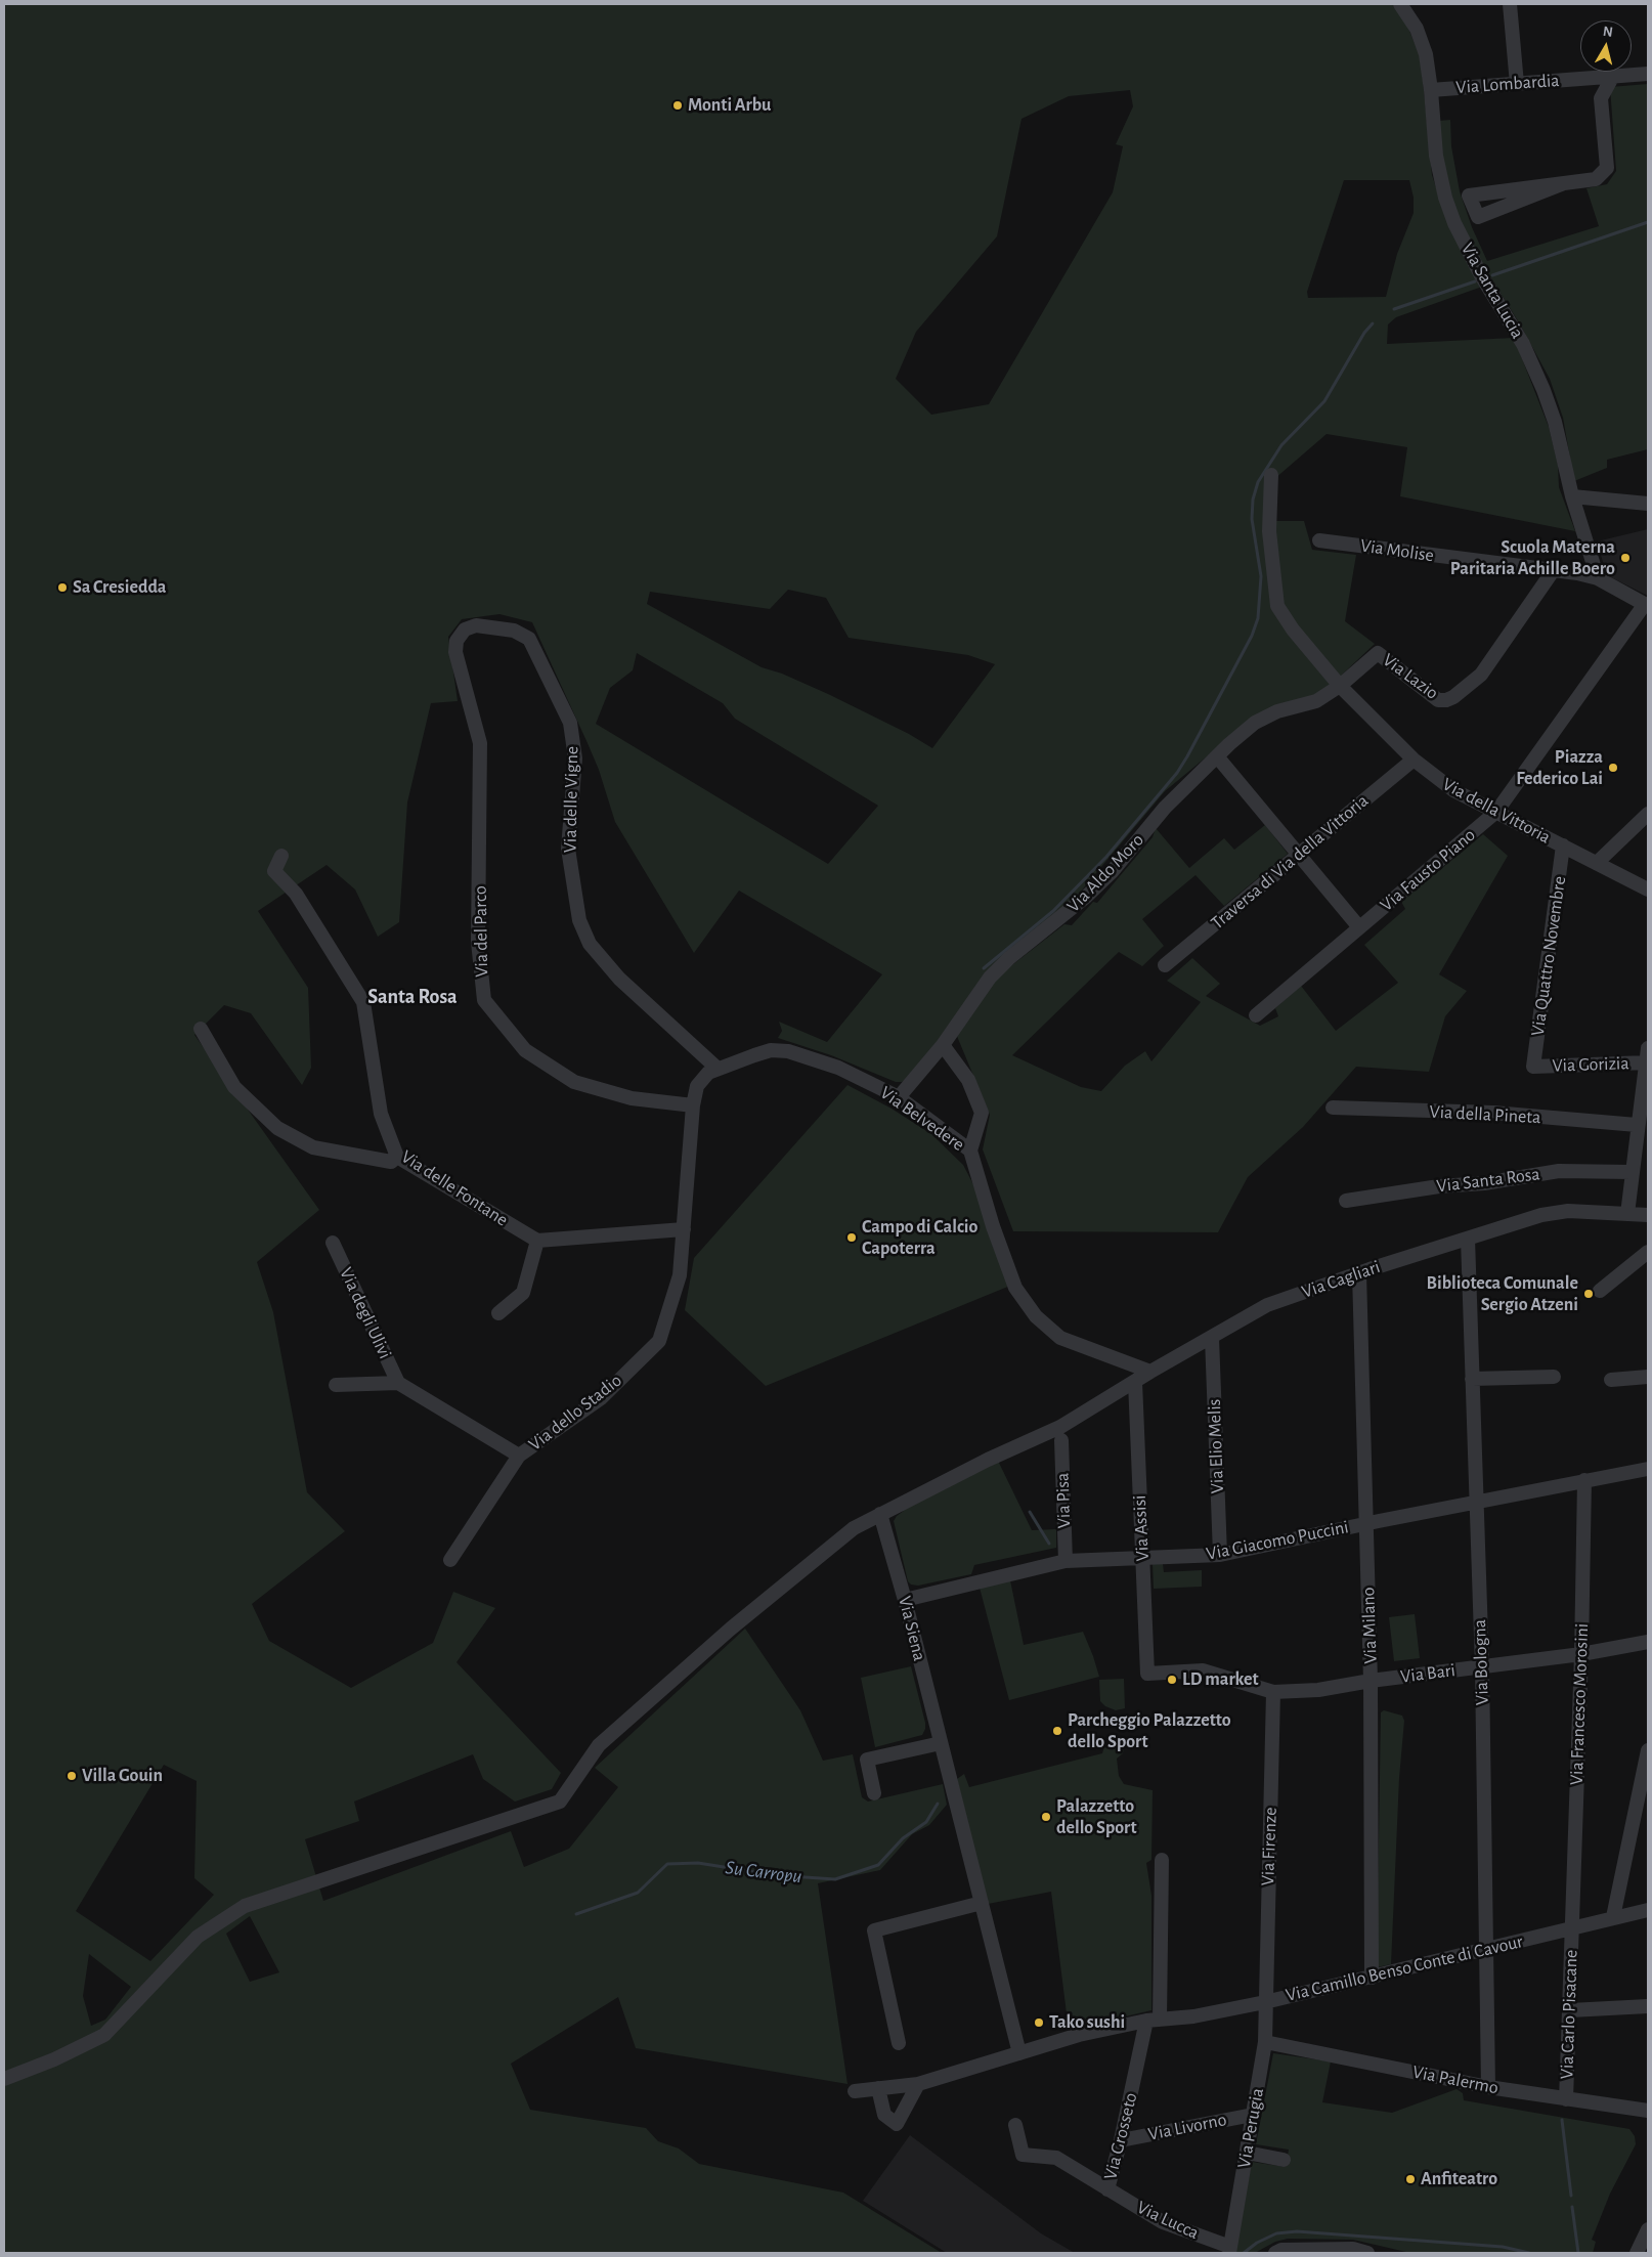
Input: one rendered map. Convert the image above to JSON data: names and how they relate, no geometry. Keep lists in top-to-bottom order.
{
  "streets": {
    "street": [
      "Via Lombardia",
      "Via Santa Lucia",
      "Via Molise",
      "Via Lazio",
      "Via delle Vigne",
      "Via della Vittoria",
      "Traversa di Via della Vittoria",
      "Via Fausto Piano",
      "Via Aldo Moro",
      "Via del Parco",
      "Via Quattro Novembre",
      "Via Gorizia",
      "Via della Pineta",
      "Via Belvedere",
      "Via Santa Rosa",
      "Via delle Fontane",
      "Via Cagliari",
      "Via degli Ulivi",
      "Via dello Stadio",
      "Via Elio Melis",
      "Via Pisa",
      "Via Assisi",
      "Via Giacomo Puccini",
      "Via Milano",
      "Via Siena",
      "Via Bologna",
      "Via Bari",
      "Via Francesco Morosini",
      "Via Firenze",
      "Via Camillo Benso Conte di Cavour",
      "Via Carlo Pisacane",
      "Via Palermo",
      "Via Livorno",
      "Via Perugia",
      "Via Grosseto",
      "Via Lucca"
    ]
  },
  "crossings": [
    ["Via Lombardia", "Via Santa Lucia"],
    ["Via Santa Lucia", "Via Molise"],
    ["Via Molise", "Via Lazio"],
    ["Via Molise", "Via Fausto Piano"],
    ["Via Lazio", "Via della Vittoria"],
    ["Via Lazio", "Via Aldo Moro"],
    ["Via delle Vigne", "Via del Parco"],
    ["Via delle Vigne", "Via Belvedere"],
    ["Via della Vittoria", "Traversa di Via della Vittoria"],
    ["Via della Vittoria", "Via Fausto Piano"],
    ["Via della Vittoria", "Via Aldo Moro"],
    ["Via della Vittoria", "Via Quattro Novembre"],
    ["Via Aldo Moro", "Via Belvedere"],
    ["Via del Parco", "Via Belvedere"],
    ["Via Quattro Novembre", "Via Gorizia"],
    ["Via Belvedere", "Via Cagliari"],
    ["Via Belvedere", "Via dello Stadio"],
    ["Via Cagliari", "Via Elio Melis"],
    ["Via Cagliari", "Via Pisa"],
    ["Via Cagliari", "Via Assisi"],
    ["Via Cagliari", "Via Milano"],
    ["Via Cagliari", "Via Siena"],
    ["Via Cagliari", "Via Bologna"],
    ["Via Elio Melis", "Via Giacomo Puccini"],
    ["Via Pisa", "Via Giacomo Puccini"],
    ["Via Assisi", "Via Giacomo Puccini"],
    ["Via Assisi", "Via Bari"],
    ["Via Giacomo Puccini", "Via Milano"],
    ["Via Giacomo Puccini", "Via Siena"],
    ["Via Giacomo Puccini", "Via Bologna"],
    ["Via Giacomo Puccini", "Via Francesco Morosini"],
    ["Via Milano", "Via Bari"],
    ["Via Milano", "Via Camillo Benso Conte di Cavour"],
    ["Via Siena", "Via Camillo Benso Conte di Cavour"],
    ["Via Bologna", "Via Bari"],
    ["Via Bologna", "Via Camillo Benso Conte di Cavour"],
    ["Via Bologna", "Via Palermo"],
    ["Via Bari", "Via Francesco Morosini"],
    ["Via Bari", "Via Firenze"],
    ["Via Francesco Morosini", "Via Camillo Benso Conte di Cavour"],
    ["Via Francesco Morosini", "Via Carlo Pisacane"],
    ["Via Firenze", "Via Camillo Benso Conte di Cavour"],
    ["Via Firenze", "Via Perugia"],
    ["Via Camillo Benso Conte di Cavour", "Via Carlo Pisacane"],
    ["Via Camillo Benso Conte di Cavour", "Via Perugia"],
    ["Via Camillo Benso Conte di Cavour", "Via Grosseto"],
    ["Via Carlo Pisacane", "Via Palermo"],
    ["Via Palermo", "Via Perugia"],
    ["Via Livorno", "Via Perugia"],
    ["Via Livorno", "Via Grosseto"],
    ["Via Perugia", "Via Lucca"],
    ["Via Grosseto", "Via Lucca"]
  ],
  "districts": ["Santa Rosa"],
  "water": ["Su Carropu"],
  "places": [
    "Monti Arbu",
    "Scuola Materna Paritaria Achille Boero",
    "Sa Cresiedda",
    "Piazza Federico Lai",
    "Campo di Calcio Capoterra",
    "Biblioteca Comunale Sergio Atzeni",
    "LD market",
    "Parcheggio Palazzetto dello Sport",
    "Villa Gouin",
    "Palazzetto dello Sport",
    "Tako sushi",
    "Anfiteatro"
  ],
  "north": "top"
}
